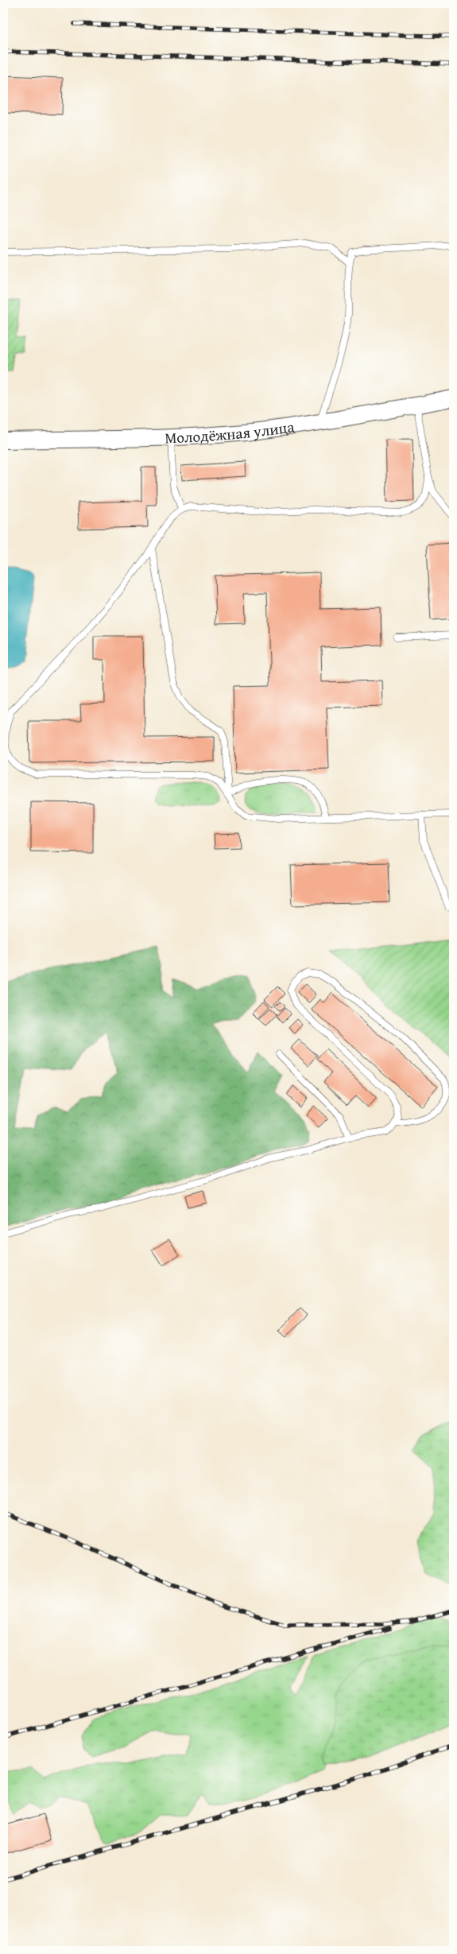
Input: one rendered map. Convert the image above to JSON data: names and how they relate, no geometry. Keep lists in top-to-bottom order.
{
  "streets": {
    "street": ["Молодёжная улица"]
  }
}
